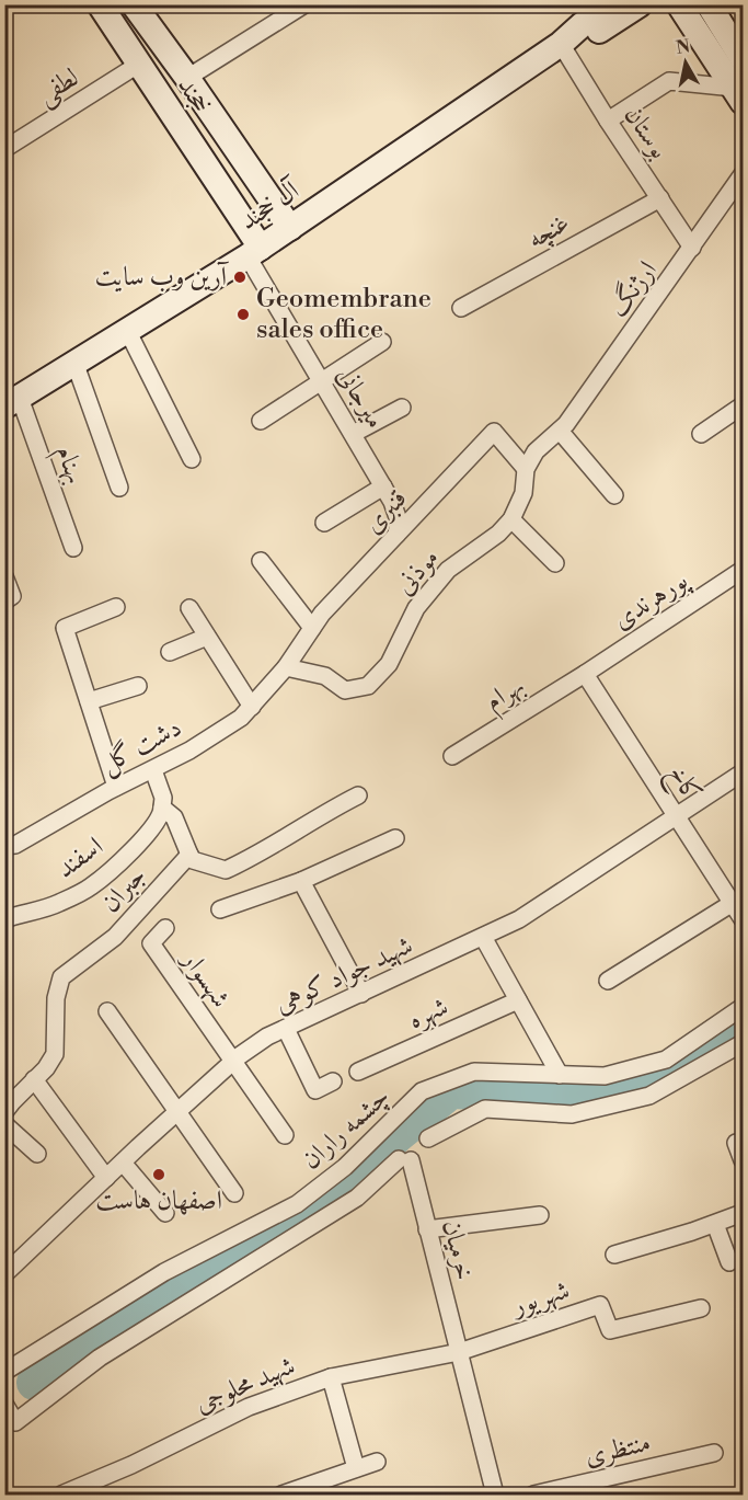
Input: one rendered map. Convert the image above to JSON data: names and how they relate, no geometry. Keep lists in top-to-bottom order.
{
  "streets": {
    "street": [
      "لطفی",
      "خجند",
      "بوستان",
      "آل خجند",
      "غنچه",
      "ارژنگ",
      "میرجانی",
      "بهنام",
      "قنبری",
      "موذنی",
      "پورهرندی",
      "بهرام",
      "دشت گل",
      "کاخ",
      "اسفند",
      "جبران",
      "شهید جواد کوهی",
      "شهسوار",
      "شهره",
      "چشمه راران",
      "خرمیان",
      "شهریور",
      "شهید محلوجی",
      "منتظری"
    ]
  },
  "crossings": [
    ["لطفی", "خجند"],
    ["خجند", "آل خجند"],
    ["خجند", "میرجانی"],
    ["بوستان", "آل خجند"],
    ["بوستان", "غنچه"],
    ["بوستان", "ارژنگ"],
    ["آل خجند", "میرجانی"],
    ["آل خجند", "بهنام"],
    ["ارژنگ", "موذنی"],
    ["میرجانی", "قنبری"],
    ["قنبری", "موذنی"],
    ["قنبری", "دشت گل"],
    ["موذنی", "دشت گل"],
    ["پورهرندی", "بهرام"],
    ["پورهرندی", "کاخ"],
    ["بهرام", "کاخ"],
    ["کاخ", "شهید جواد کوهی"],
    ["شهید جواد کوهی", "شهسوار"],
    ["خرمیان", "شهریور"],
    ["خرمیان", "شهید محلوجی"],
    ["شهریور", "شهید محلوجی"]
  ],
  "places": ["آرین وب سایت", "Geomembrane sales office", "اصفهان هاست"],
  "north": "top"
}
